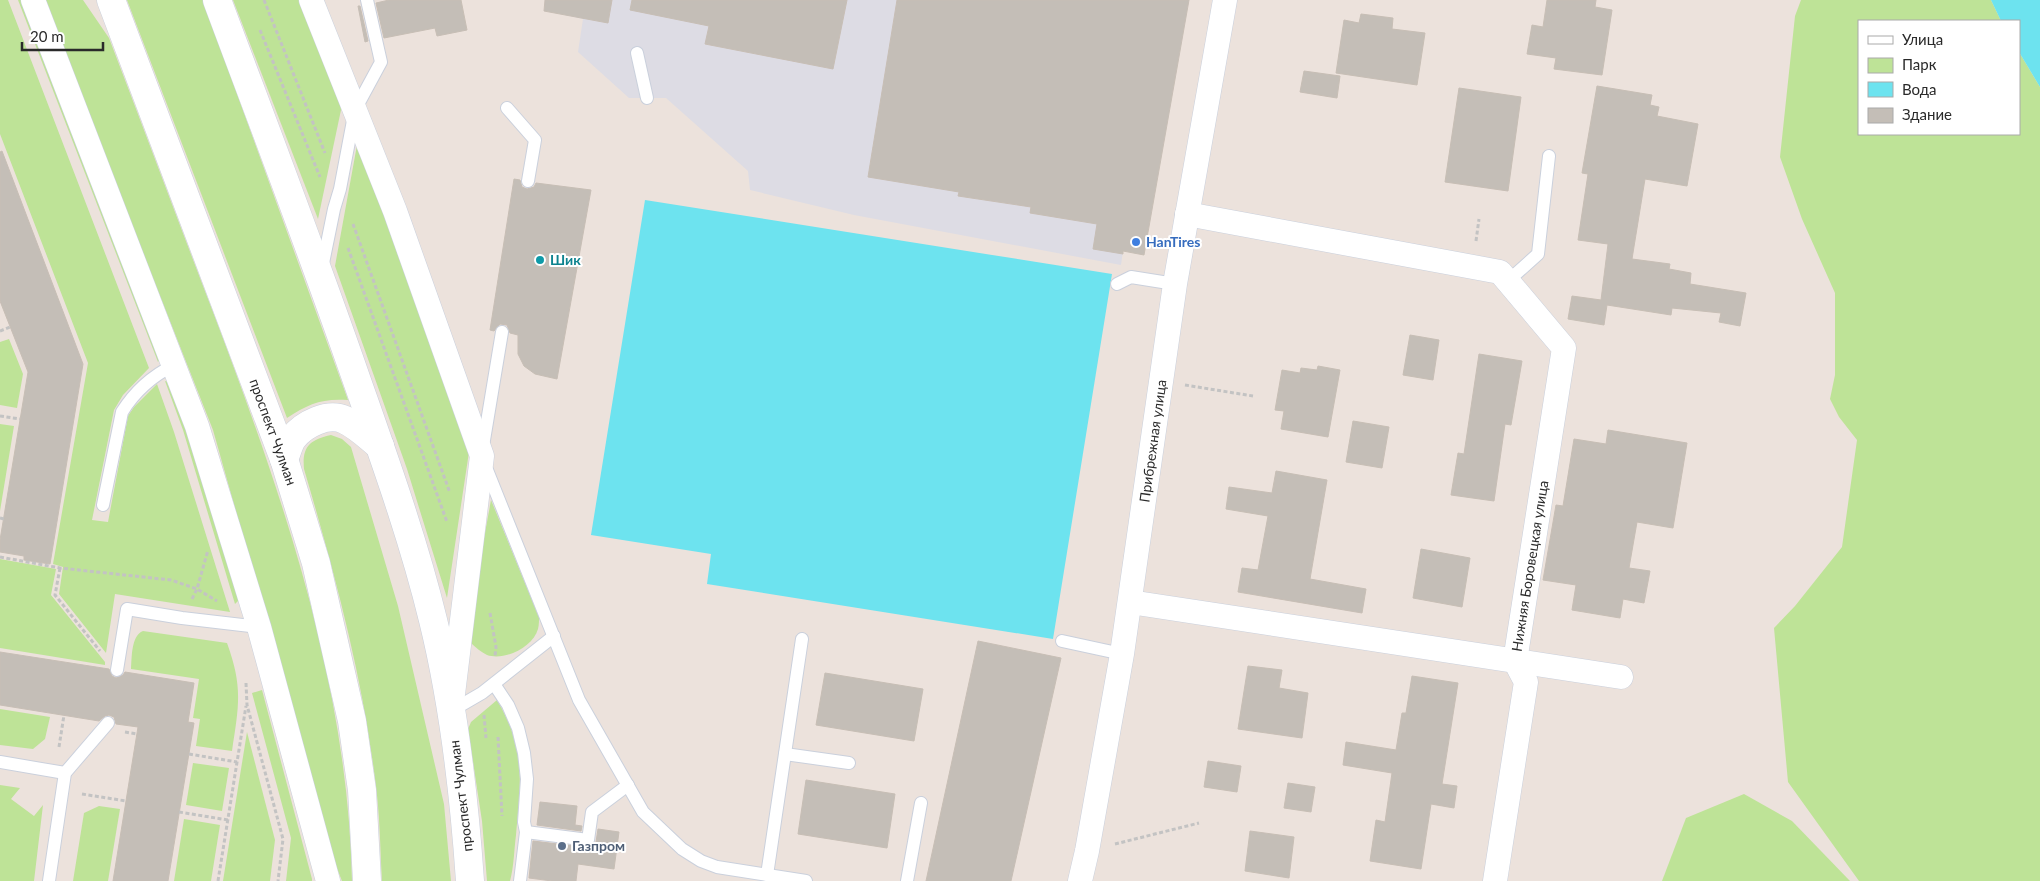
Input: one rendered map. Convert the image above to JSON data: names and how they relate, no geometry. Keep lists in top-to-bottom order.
{
  "streets": {
    "main road": ["проспект Чулман"],
    "street": ["Прибрежная улица", "Нижняя Боровецкая улица"]
  },
  "places": ["HanTires", "Шик", "Газпром"],
  "legend": [
    "Улица",
    "Парк",
    "Вода",
    "Здание"
  ],
  "scale_bar": "20 m"
}
